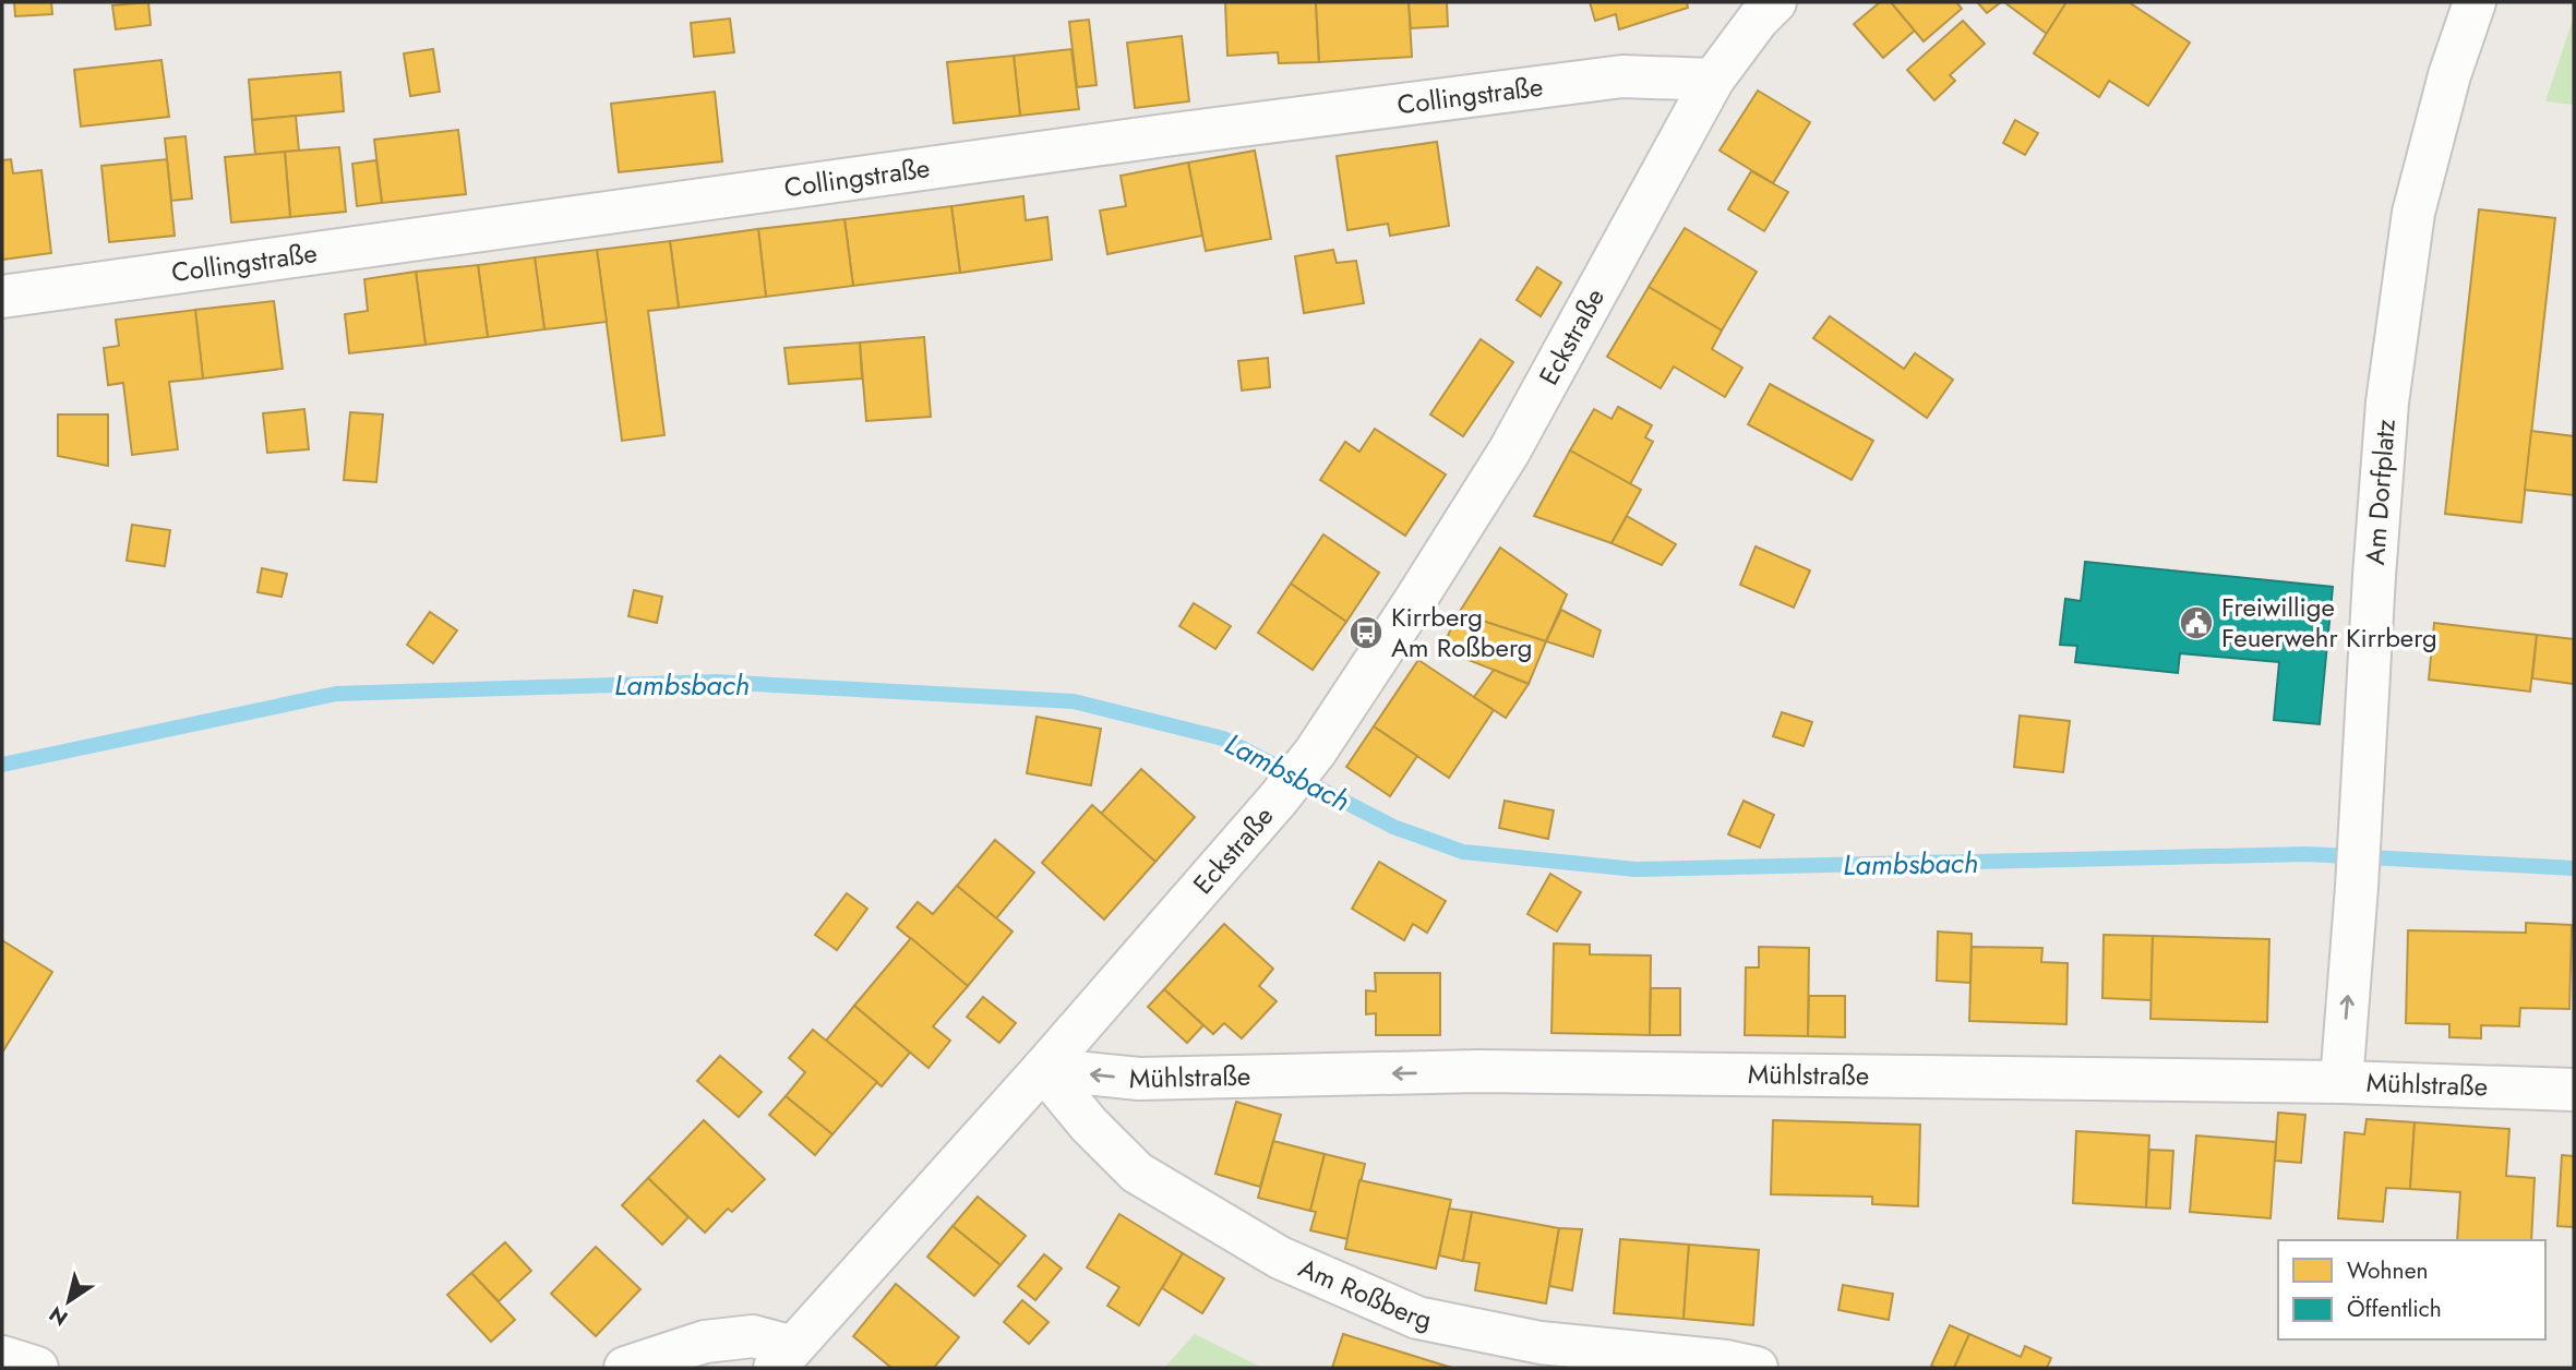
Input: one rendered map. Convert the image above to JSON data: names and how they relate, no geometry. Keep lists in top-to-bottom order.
{
  "streets": {
    "street": [
      "Collingstraße",
      "Eckstraße",
      "Am Dorfplatz",
      "Mühlstraße",
      "Am Roßberg"
    ]
  },
  "crossings": [
    ["Collingstraße", "Eckstraße"],
    ["Eckstraße", "Mühlstraße"],
    ["Eckstraße", "Am Roßberg"],
    ["Am Dorfplatz", "Mühlstraße"],
    ["Mühlstraße", "Am Roßberg"]
  ],
  "one_way": ["Am Dorfplatz", "Mühlstraße"],
  "water": ["Lambsbach"],
  "places": {
    "public building": ["Freiwillige Feuerwehr Kirrberg"],
    "bus stop": ["Kirrberg Am Roßberg"]
  },
  "legend": ["Wohnen", "Öffentlich"],
  "north": "bottom left"
}
